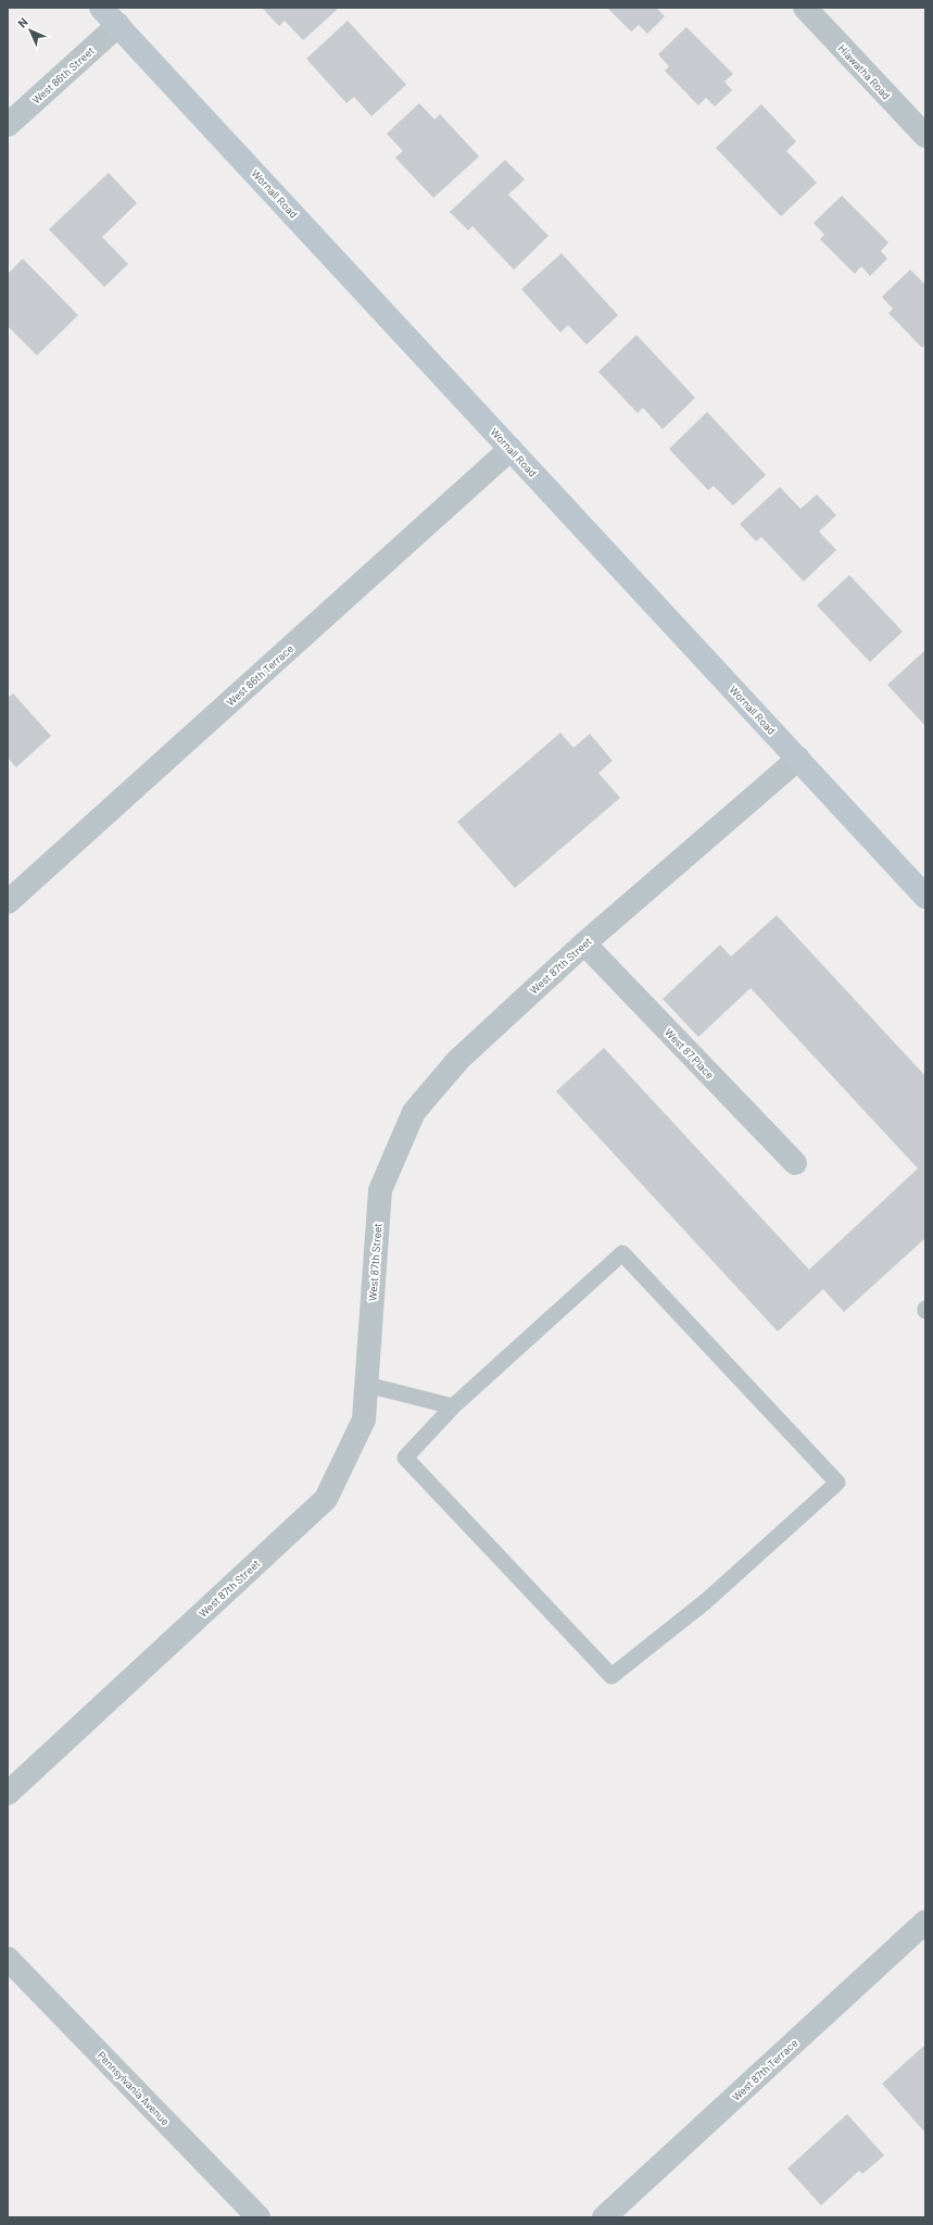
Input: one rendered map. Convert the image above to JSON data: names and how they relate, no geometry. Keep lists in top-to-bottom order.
{
  "streets": {
    "main road": ["Wornall Road"],
    "street": [
      "Hiawatha Road",
      "West 86th Street",
      "West 86th Terrace",
      "West 87th Street",
      "West 87 Place",
      "West 87th Terrace",
      "Pennsylvania Avenue"
    ]
  },
  "crossings": [
    ["West 86th Street", "Wornall Road"],
    ["Wornall Road", "West 86th Terrace"],
    ["Wornall Road", "West 87th Street"],
    ["West 87th Street", "West 87 Place"]
  ],
  "north": "top left"
}
